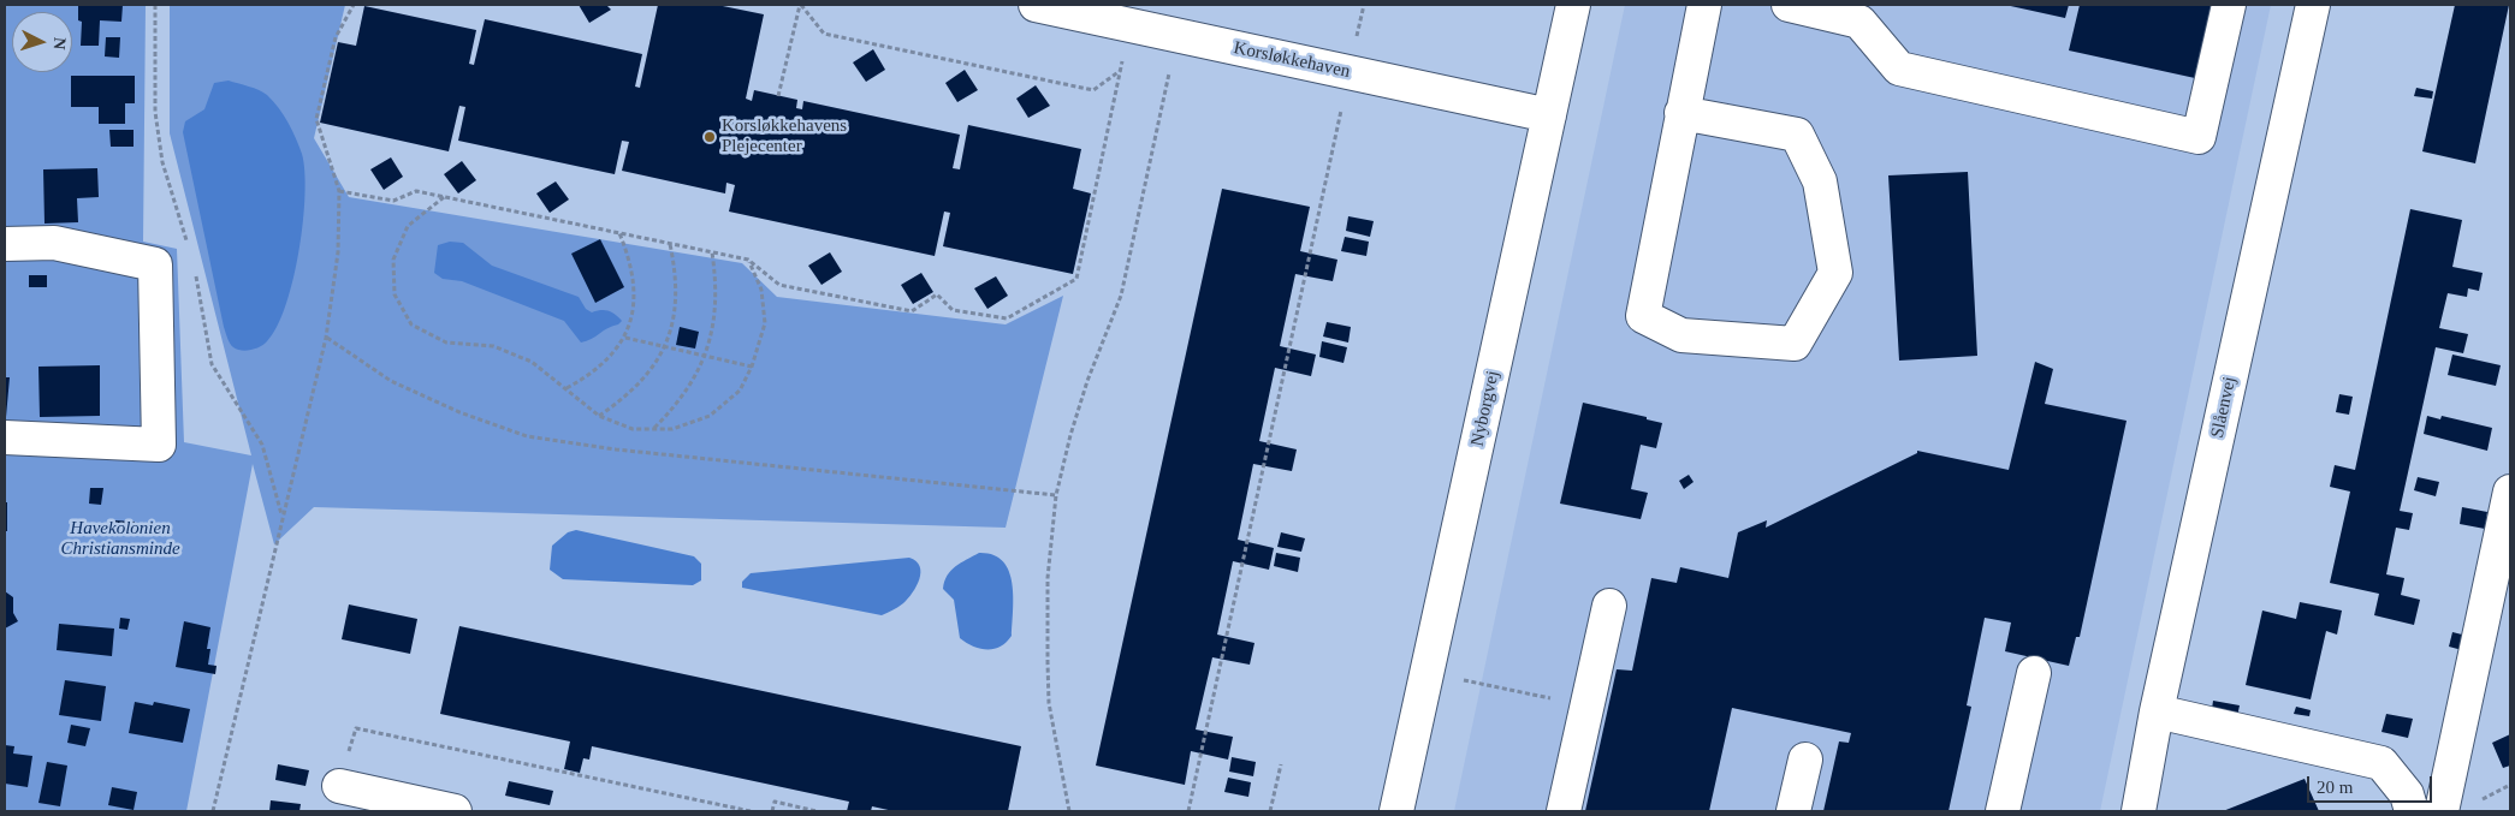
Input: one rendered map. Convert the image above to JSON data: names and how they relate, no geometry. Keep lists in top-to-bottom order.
{
  "streets": {
    "street": ["Korsløkkehaven", "Slåenvej", "Nyborgvej"]
  },
  "crossings": [
    ["Korsløkkehaven", "Nyborgvej"]
  ],
  "parks": ["Havekolonien Christiansminde"],
  "places": ["Korsløkkehavens Plejecenter"],
  "scale_bar": "20 m",
  "north": "right"
}
